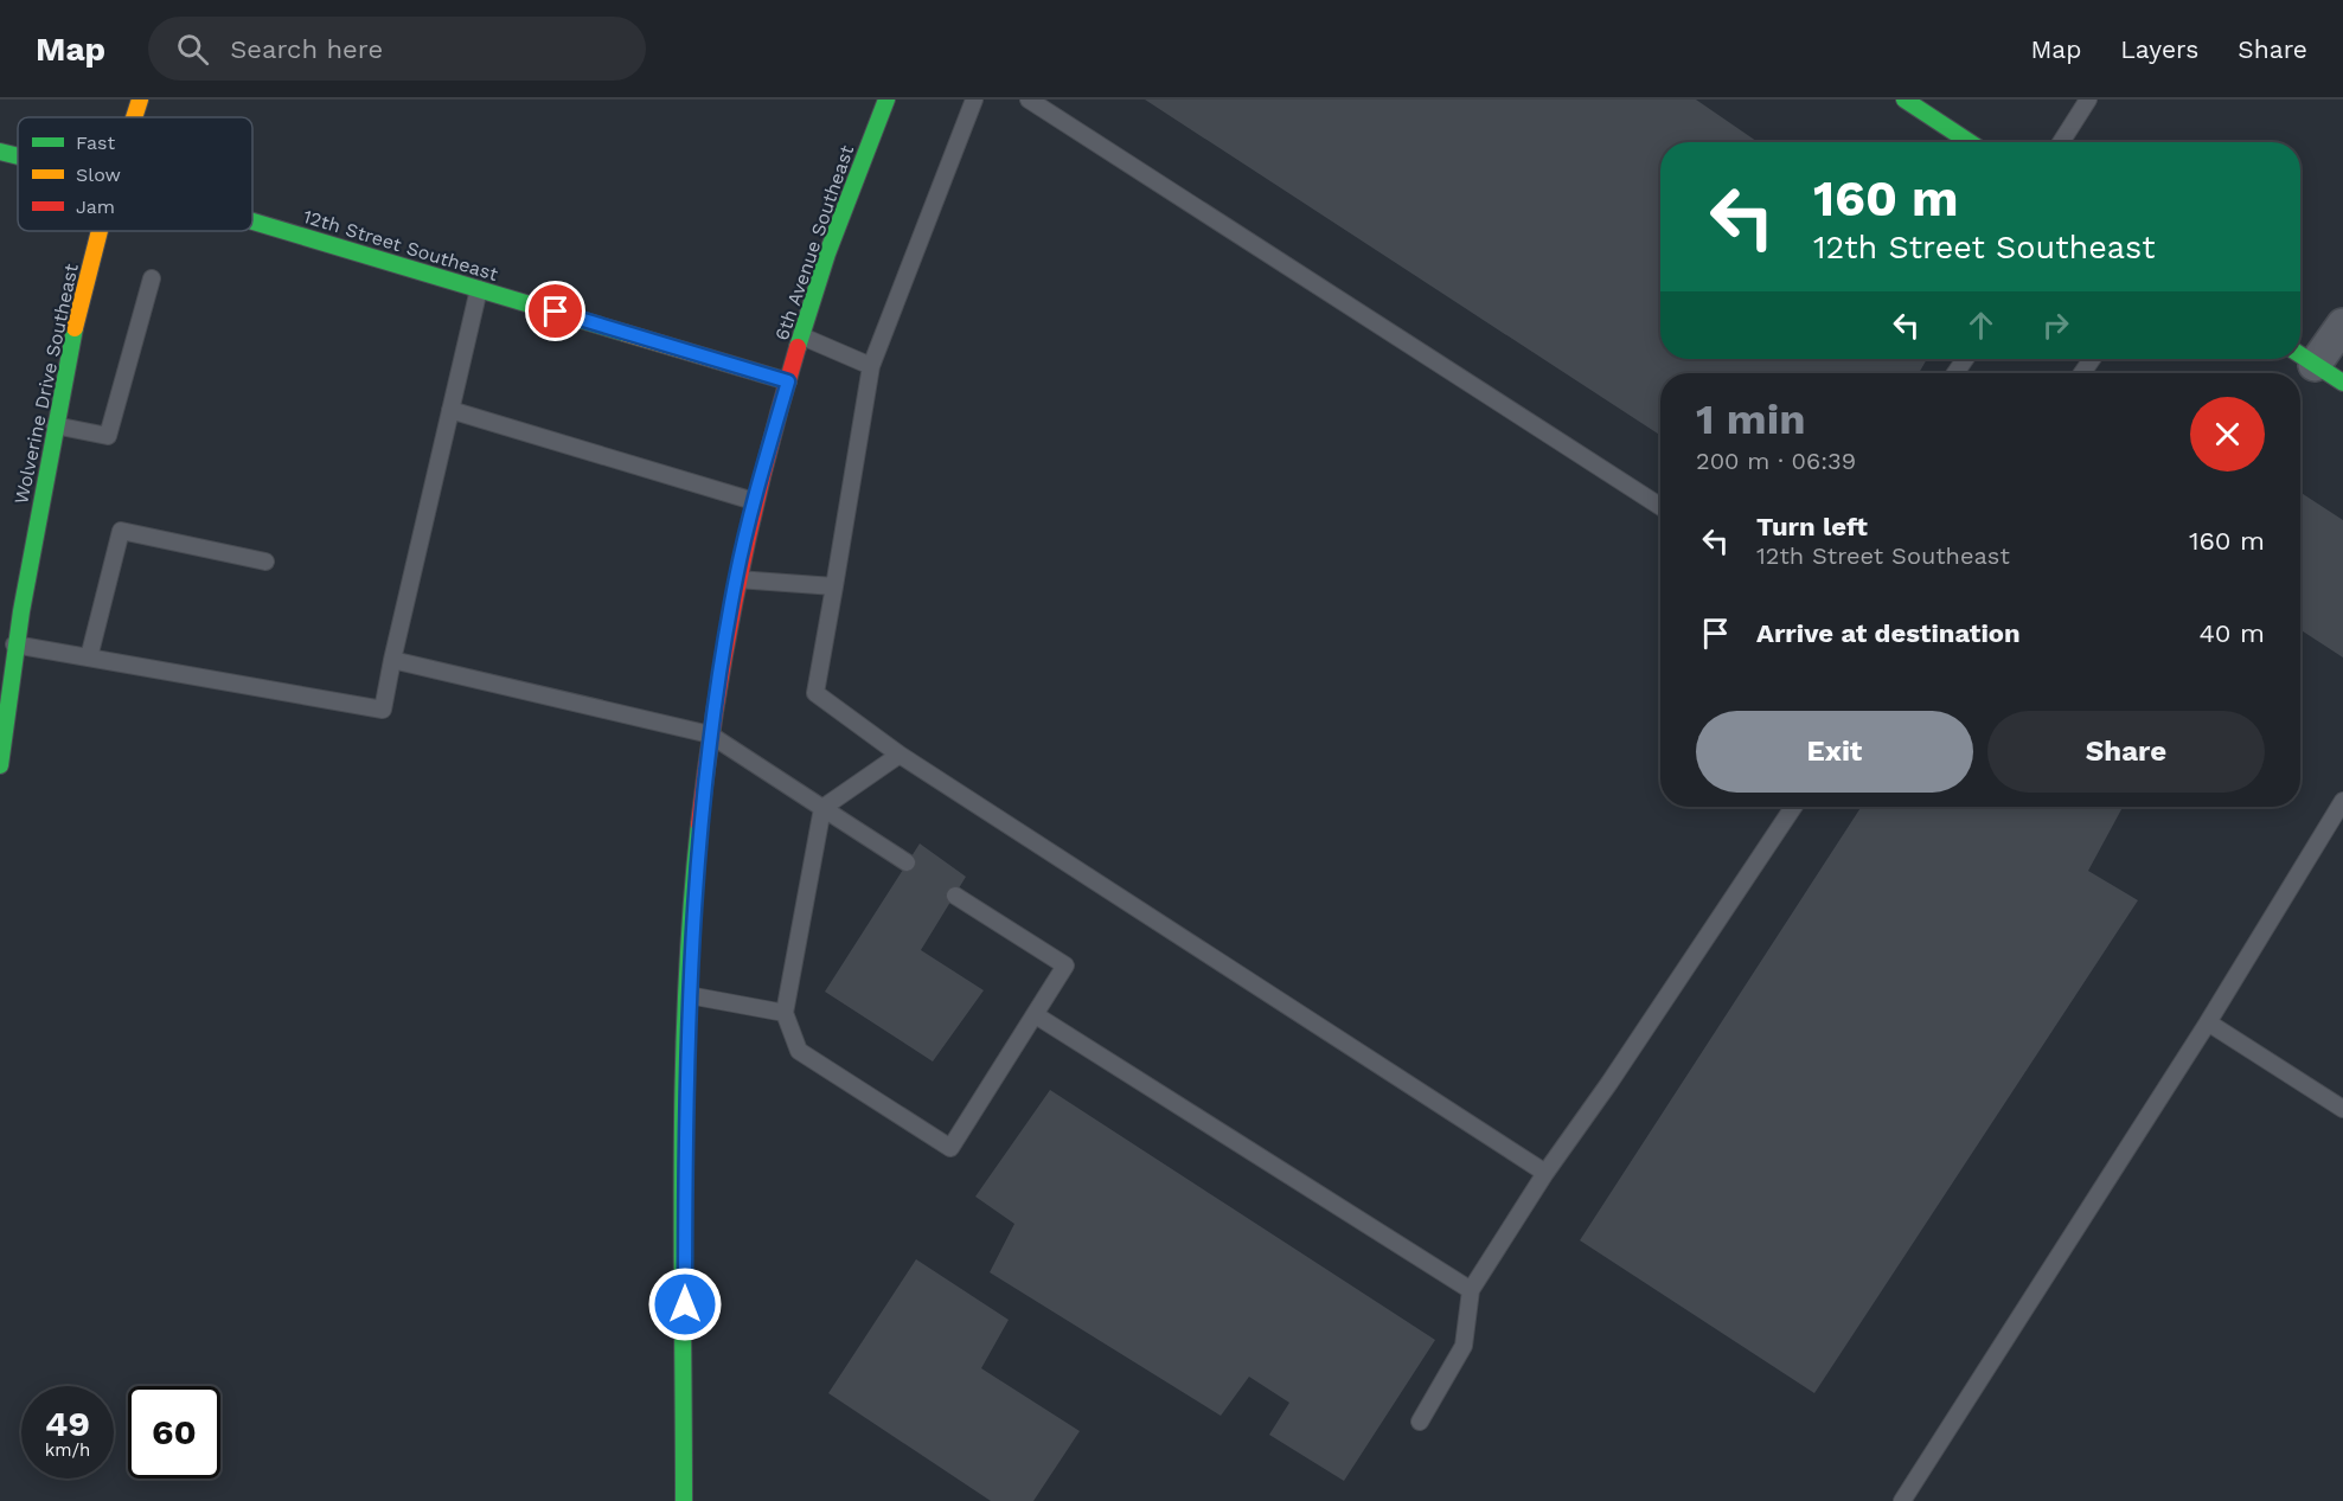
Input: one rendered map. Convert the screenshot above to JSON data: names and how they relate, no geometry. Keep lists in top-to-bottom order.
{
  "streets": {
    "street": ["6th Avenue Southeast", "12th Street Southeast", "Wolverine Drive Southeast"]
  },
  "crossings": [
    ["6th Avenue Southeast", "12th Street Southeast"]
  ],
  "legend": ["Fast", "Slow", "Jam"],
  "page": {
    "header": "Map",
    "search": "Search here",
    "nav": ["Map", "Layers", "Share"],
    "turn": ["160 m", "12th Street Southeast"],
    "heading": ["1 min", "200 m · 06:39"],
    "list": [
      {
        "name": "Turn left",
        "note": "12th Street Southeast",
        "value": "160 m"
      },
      {
        "name": "Arrive at destination",
        "value": "40 m"
      }
    ],
    "buttons": ["Exit", "Share"],
    "speed": "49 km/h",
    "limit": "60"
  }
}
